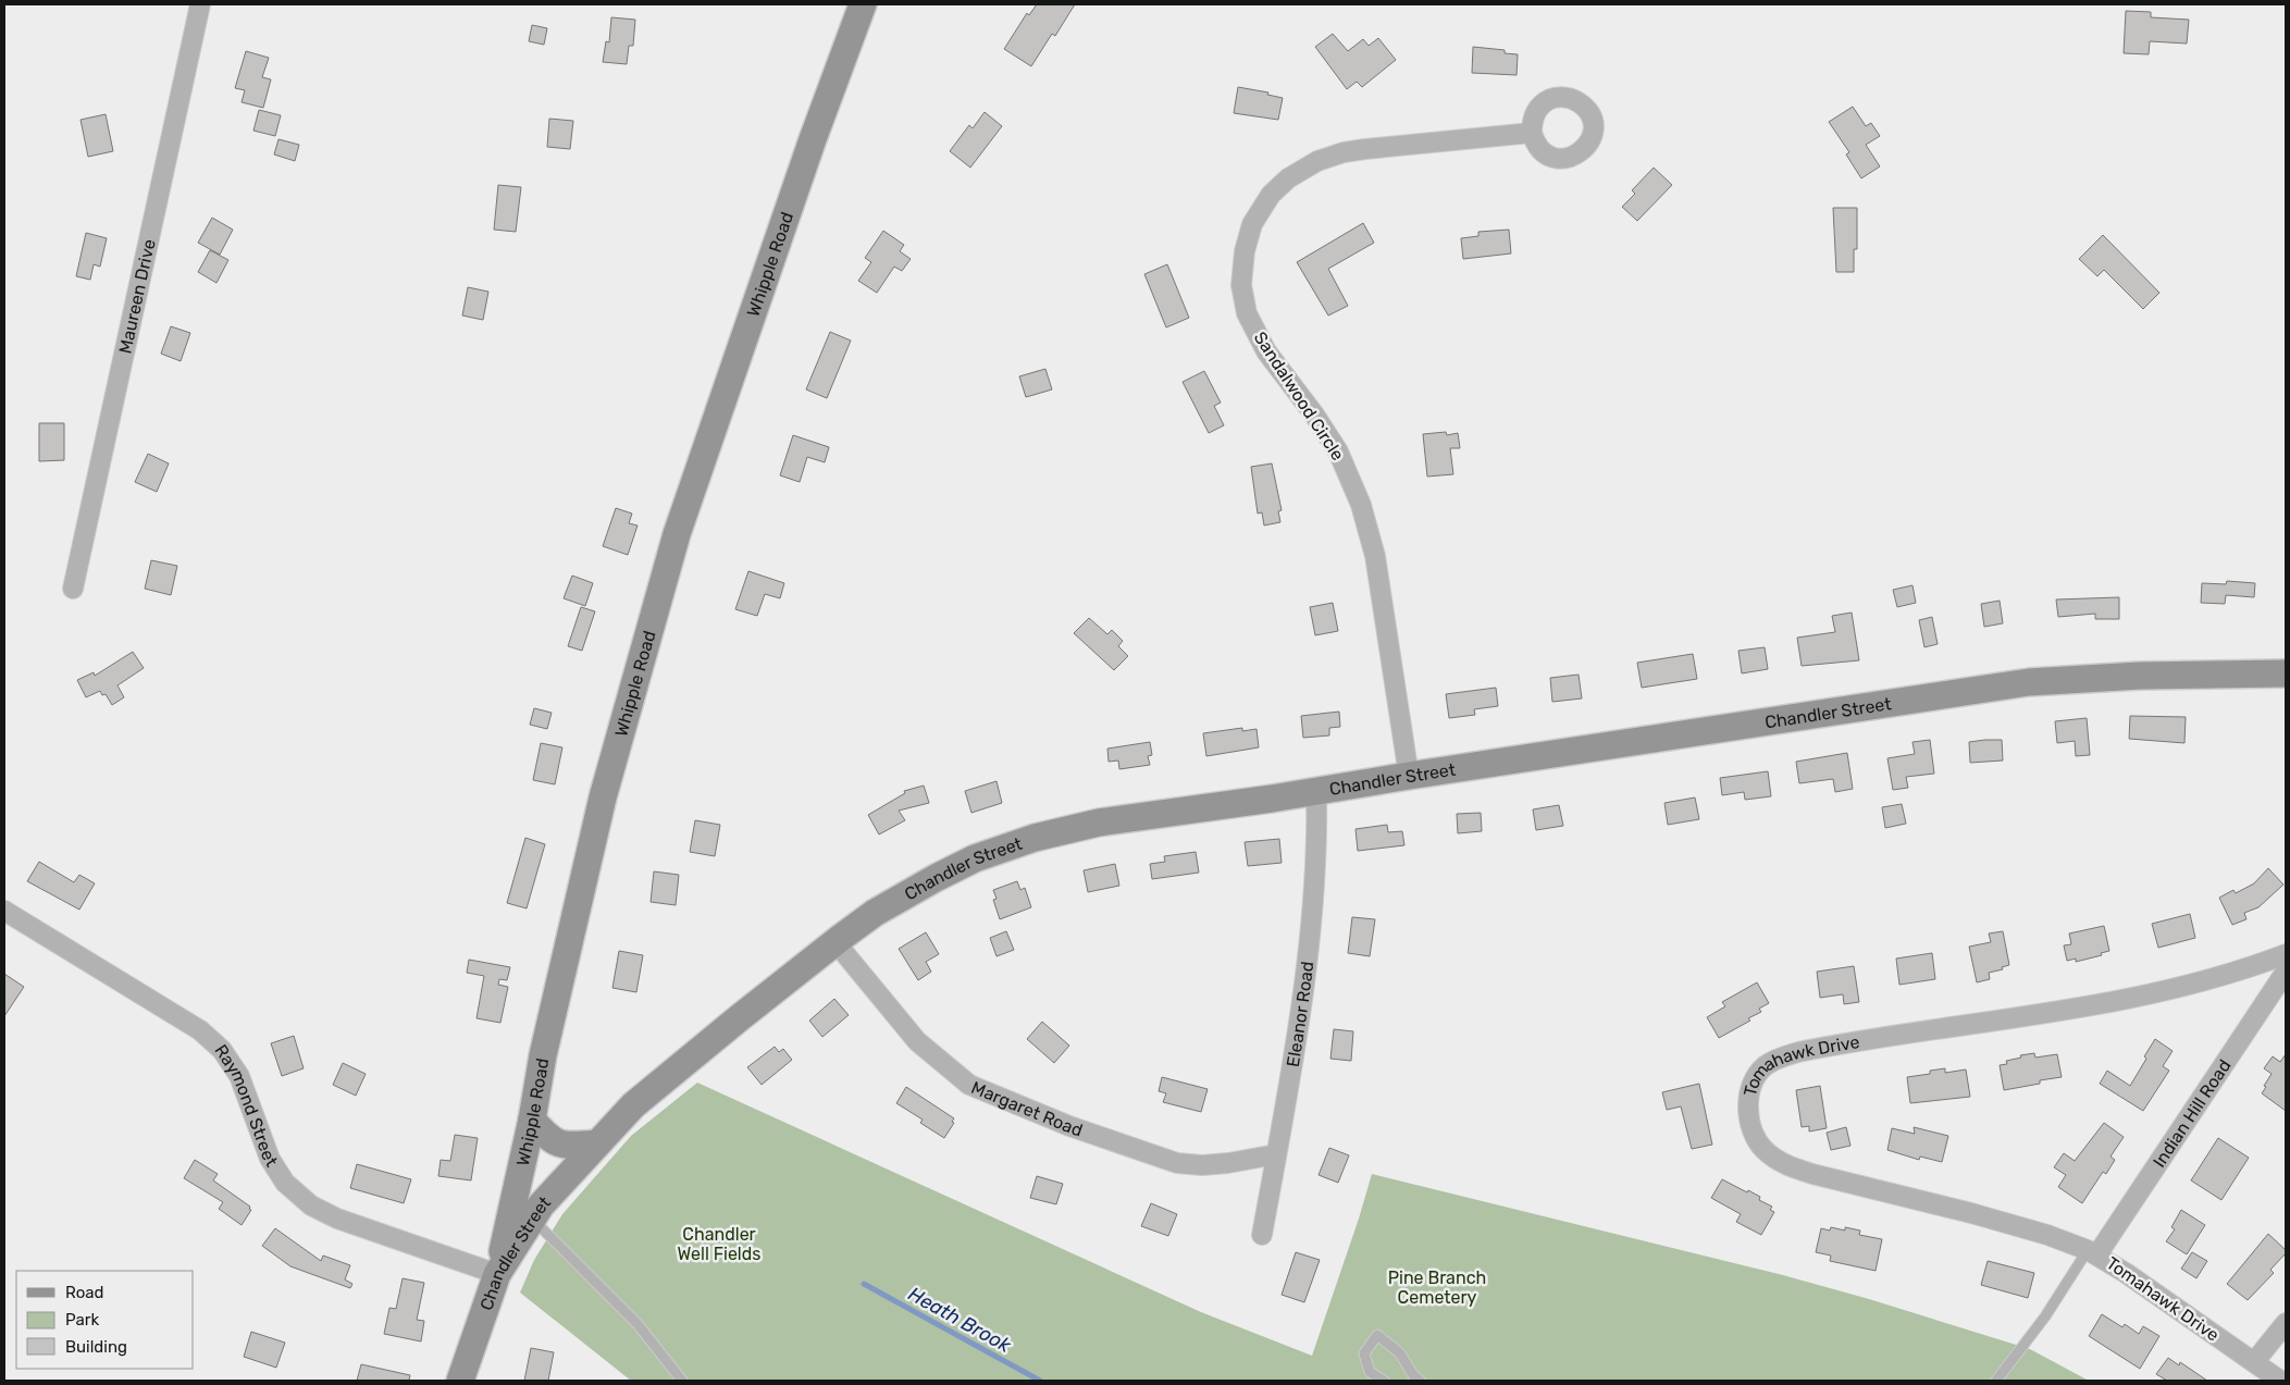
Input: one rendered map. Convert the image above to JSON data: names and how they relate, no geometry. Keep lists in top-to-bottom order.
{
  "streets": {
    "main road": ["Whipple Road", "Chandler Street"],
    "street": [
      "Maureen Drive",
      "Sandalwood Circle",
      "Eleanor Road",
      "Tomahawk Drive",
      "Raymond Street",
      "Margaret Road",
      "Indian Hill Road"
    ]
  },
  "crossings": [
    ["Whipple Road", "Chandler Street"],
    ["Whipple Road", "Raymond Street"],
    ["Sandalwood Circle", "Chandler Street"],
    ["Chandler Street", "Eleanor Road"],
    ["Chandler Street", "Raymond Street"],
    ["Chandler Street", "Margaret Road"],
    ["Eleanor Road", "Margaret Road"],
    ["Tomahawk Drive", "Indian Hill Road"]
  ],
  "water": ["Heath Brook"],
  "parks": ["Chandler Well Fields", "Pine Branch Cemetery"],
  "legend": ["Road", "Park", "Building"]
}
